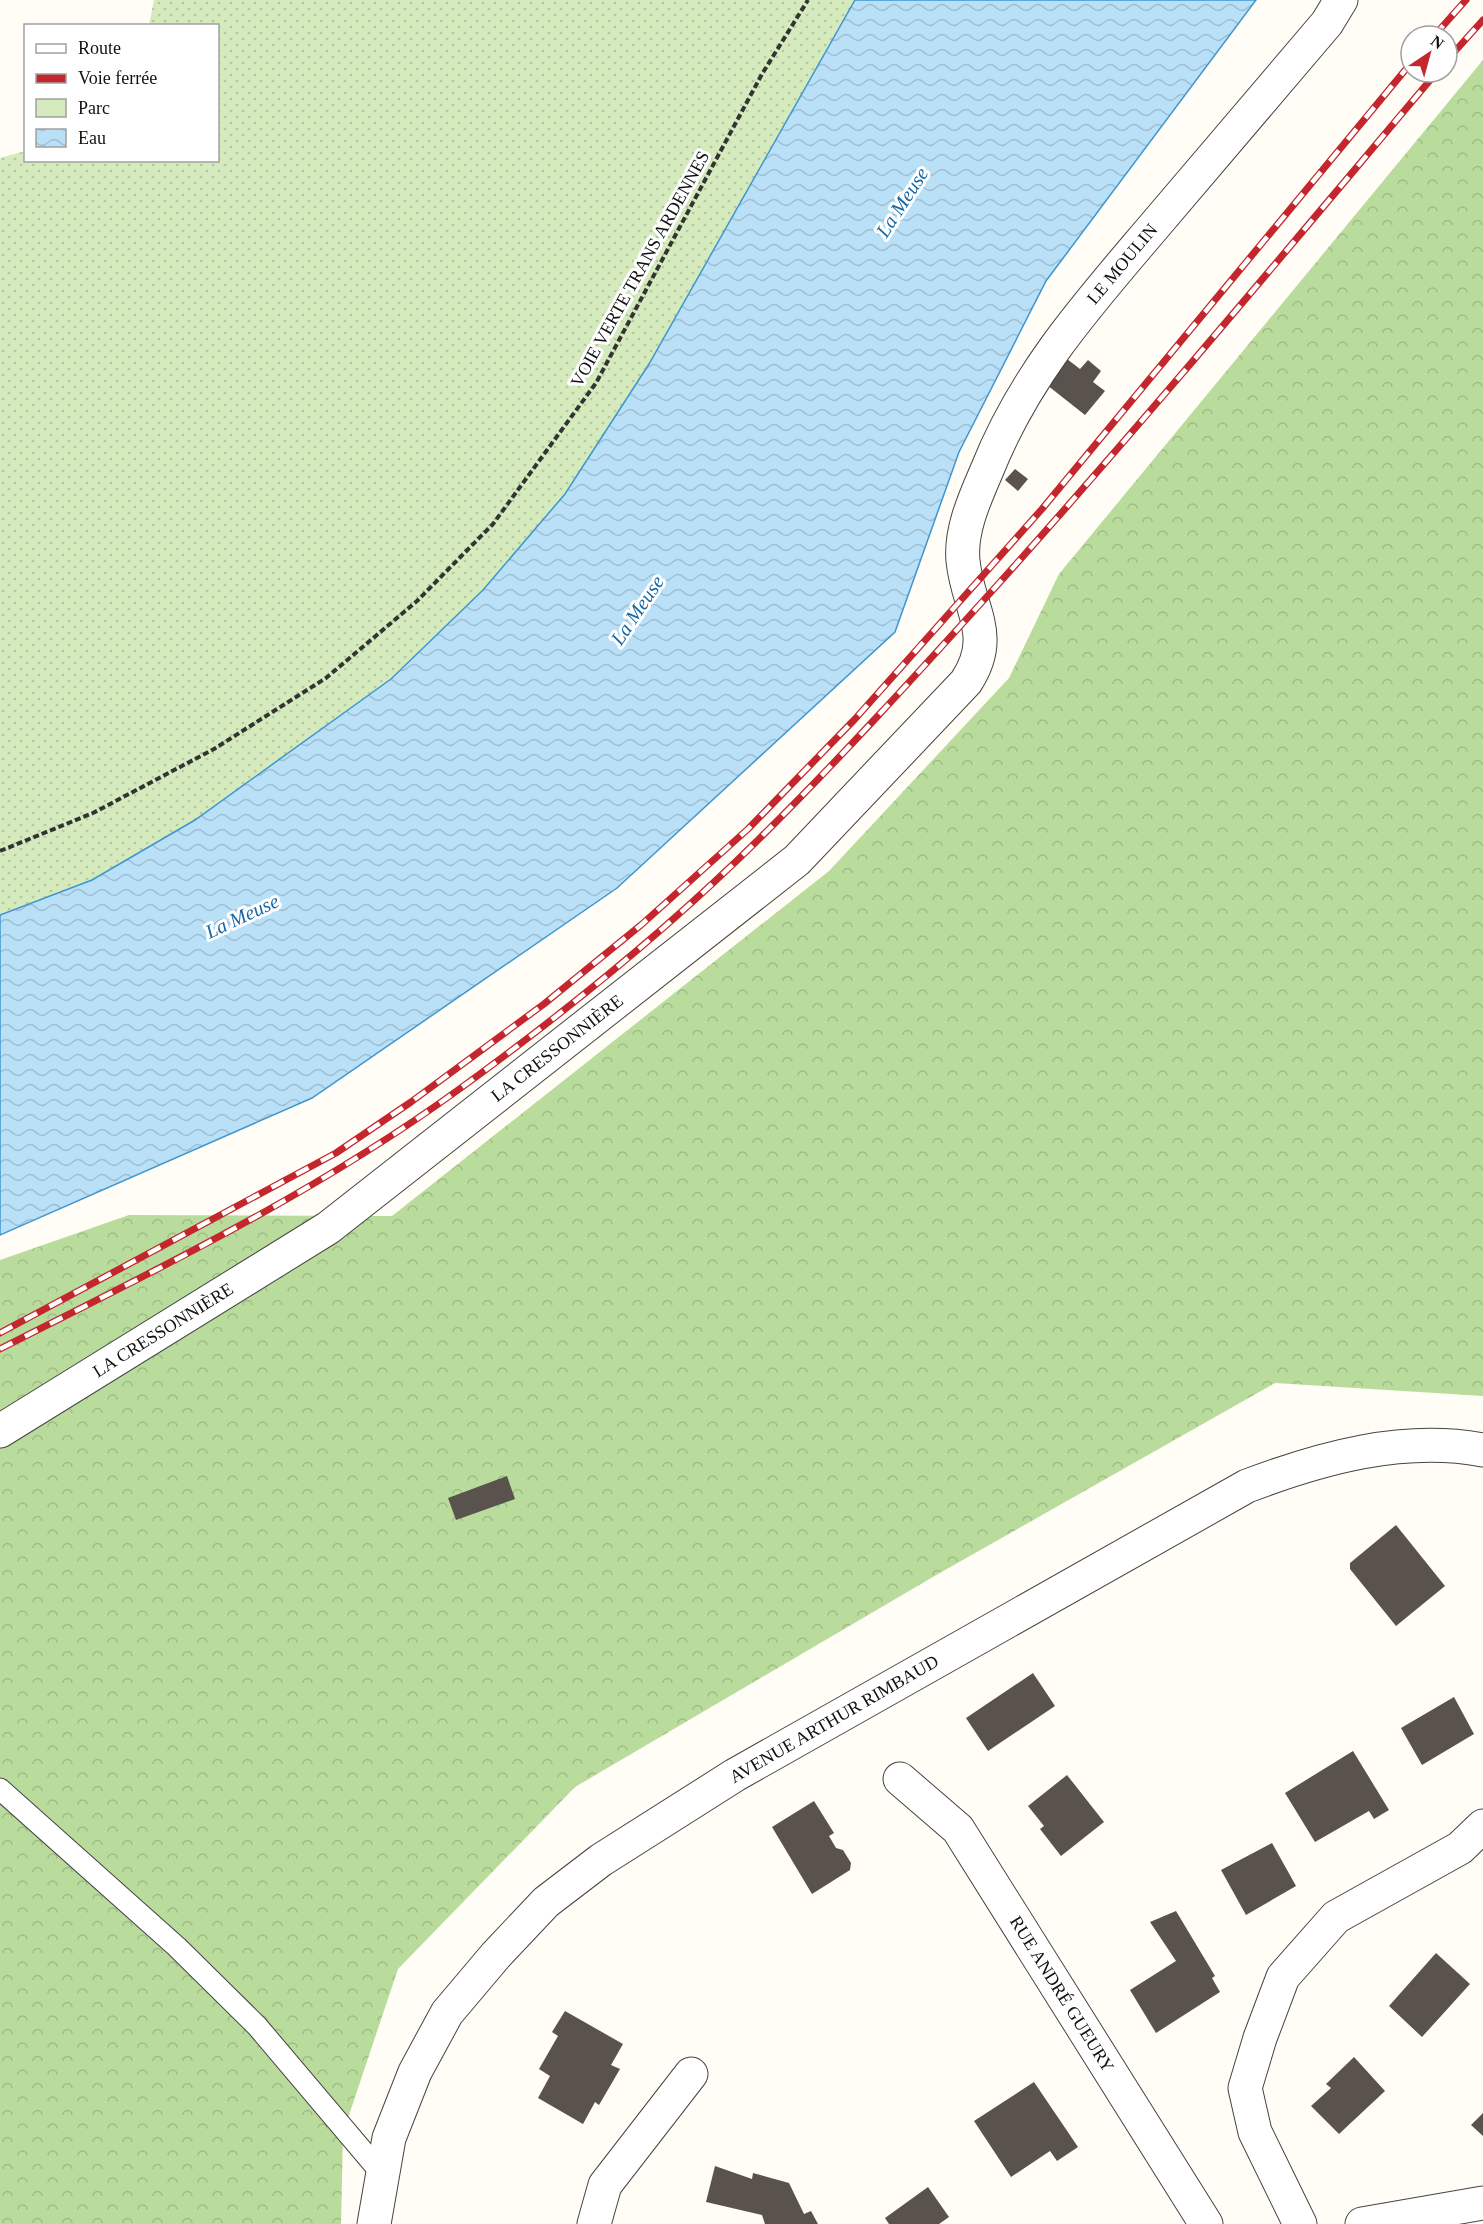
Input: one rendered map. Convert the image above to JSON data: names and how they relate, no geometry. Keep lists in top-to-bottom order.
{
  "streets": {
    "street": [
      "LE MOULIN",
      "LA CRESSONNIÈRE",
      "AVENUE ARTHUR RIMBAUD",
      "RUE ANDRÉ GUEURY"
    ],
    "path": ["VOIE VERTE TRANS ARDENNES"]
  },
  "crossings": [
    ["LE MOULIN", "LA CRESSONNIÈRE"]
  ],
  "water": ["La Meuse"],
  "legend": [
    "Route",
    "Voie ferrée",
    "Parc",
    "Eau"
  ],
  "north": "top right"
}
